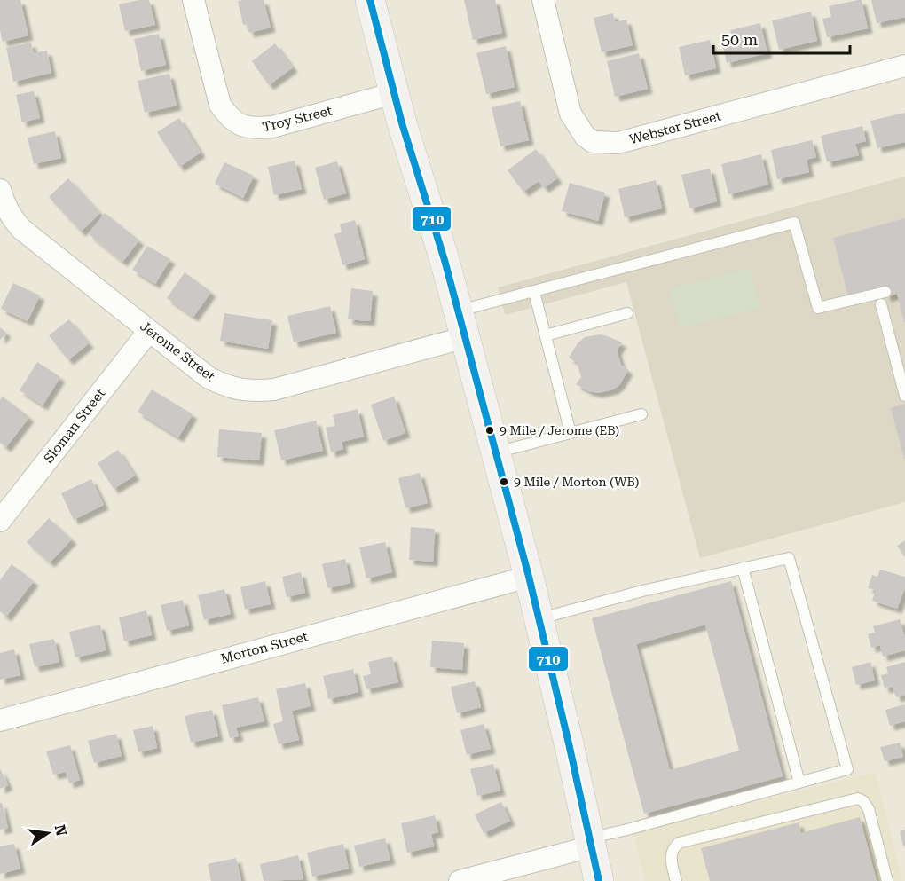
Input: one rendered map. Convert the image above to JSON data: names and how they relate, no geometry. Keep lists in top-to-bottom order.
{
  "streets": {
    "street": [
      "Troy Street",
      "Webster Street",
      "Jerome Street",
      "Sloman Street",
      "Morton Street"
    ]
  },
  "crossings": [
    ["Jerome Street", "Sloman Street"]
  ],
  "places": ["9 Mile / Jerome (EB)", "9 Mile / Morton (WB)"],
  "lines": ["transit line 710"],
  "scale_bar": "50 m",
  "north": "right"
}
